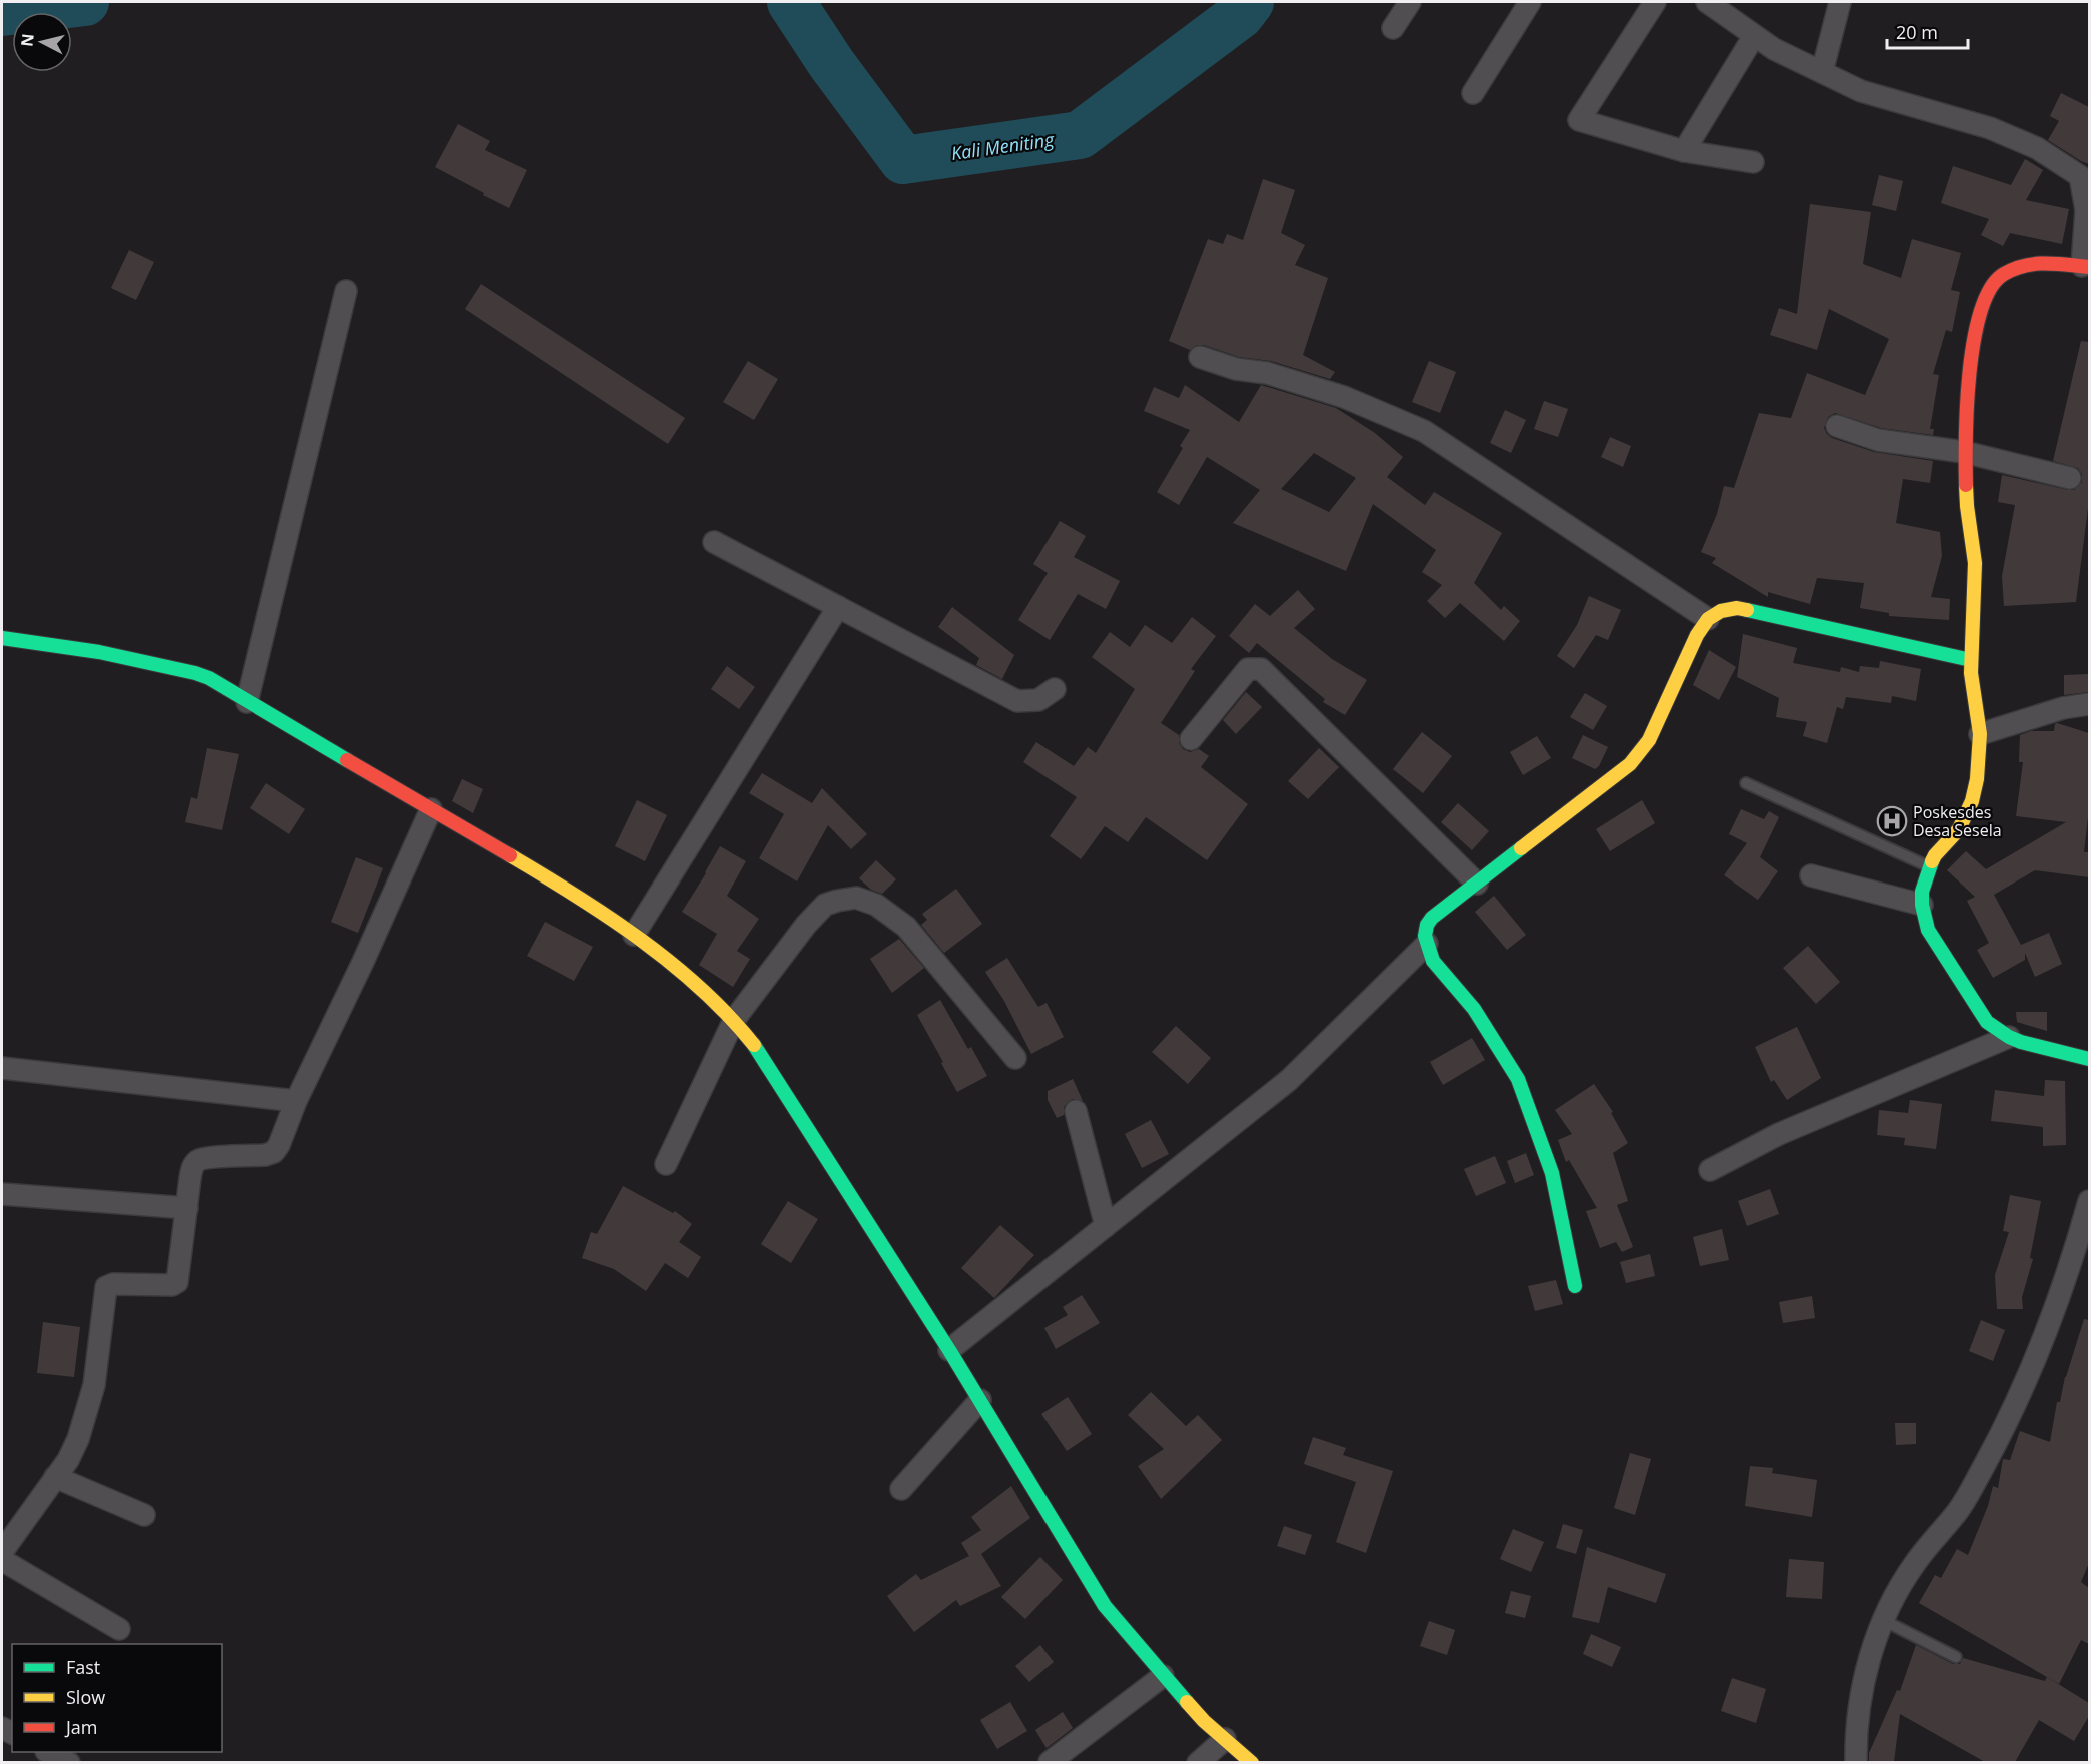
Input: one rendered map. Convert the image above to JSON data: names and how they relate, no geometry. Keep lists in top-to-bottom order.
{
  "water": ["Kali Meniting"],
  "places": {
    "hospital": ["Poskesdes Desa Sesela"]
  },
  "legend": ["Fast", "Slow", "Jam"],
  "scale_bar": "20 m",
  "north": "left"
}
